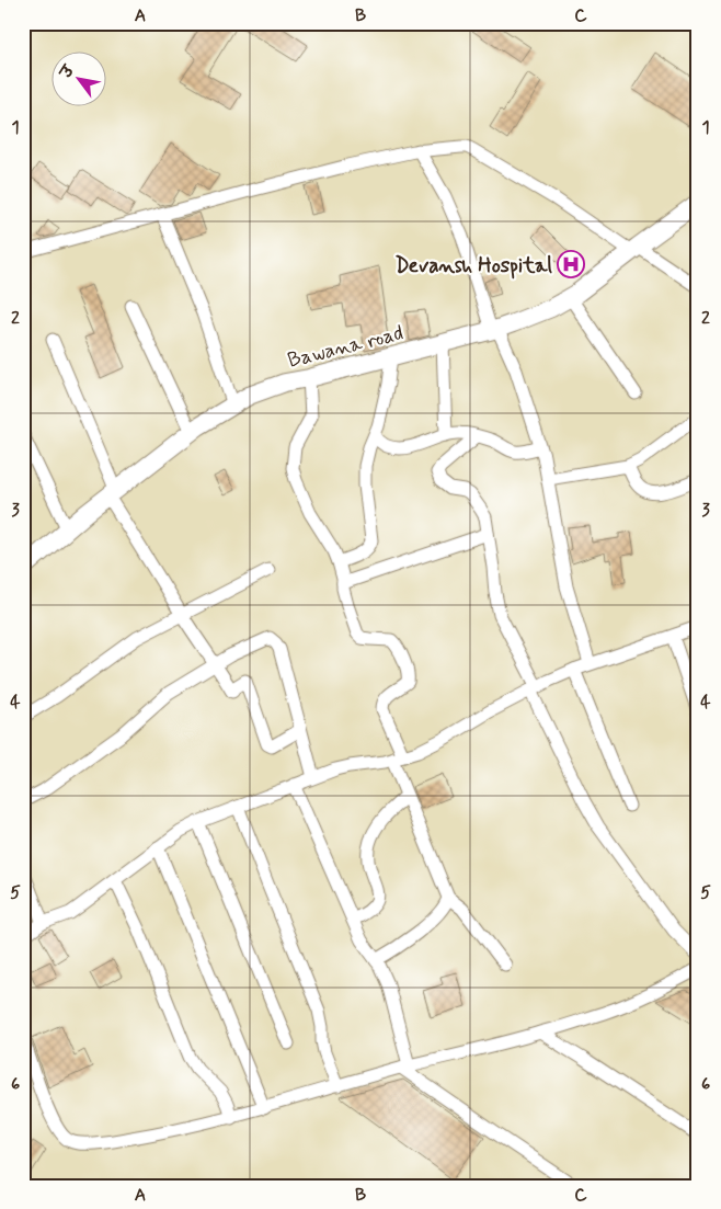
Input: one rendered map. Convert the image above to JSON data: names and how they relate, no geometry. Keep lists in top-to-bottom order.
{
  "streets": {
    "main road": ["Bawana road"]
  },
  "places": {
    "hospital": ["Devansh Hospital"]
  },
  "north": "top left",
  "grid": {
    "columns": ["A", "B", "C"],
    "rows": [
      "1",
      "2",
      "3",
      "4",
      "5",
      "6"
    ]
  }
}
